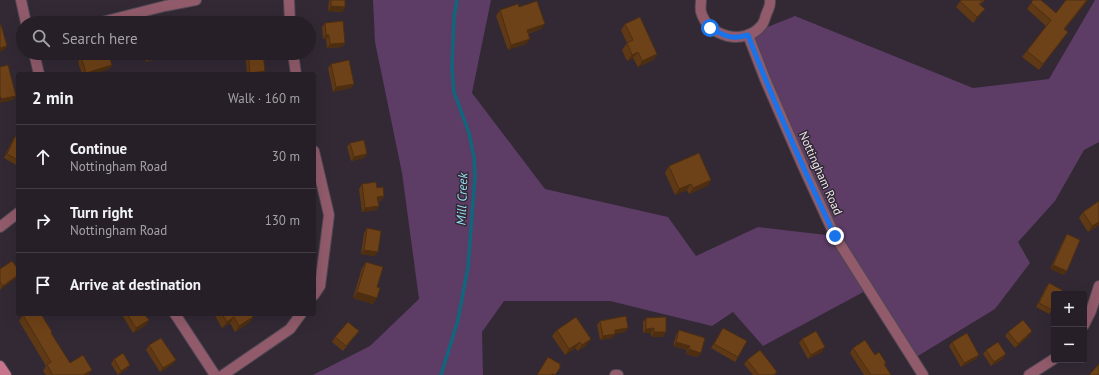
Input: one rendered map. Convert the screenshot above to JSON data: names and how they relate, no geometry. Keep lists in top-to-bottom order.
{
  "streets": {
    "street": ["Nottingham Road"]
  },
  "water": ["Mill Creek"],
  "page": {
    "search": "Search here",
    "heading": ["2 min", "Walk · 160 m"],
    "list": [
      ["Continue", "Nottingham Road", "30 m"],
      ["Turn right", "Nottingham Road", "130 m"],
      "Arrive at destination"
    ],
    "map_buttons": ["+", "−"]
  }
}
